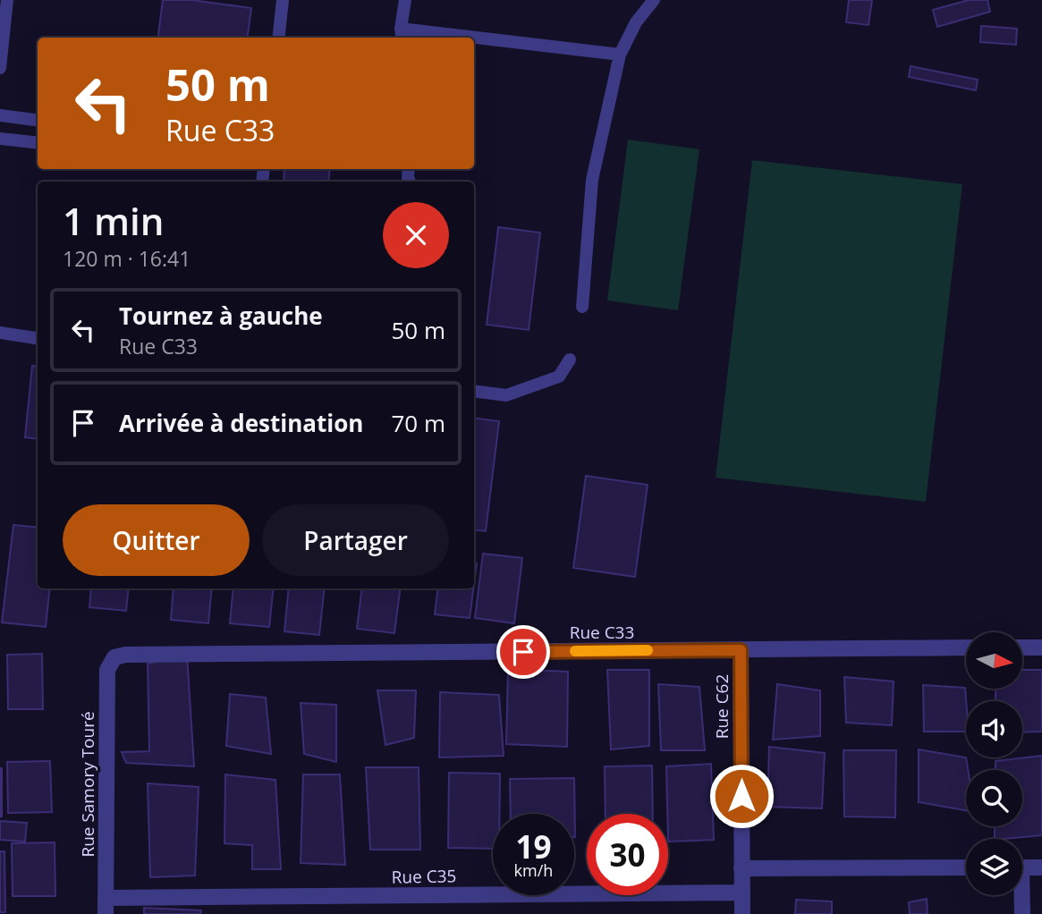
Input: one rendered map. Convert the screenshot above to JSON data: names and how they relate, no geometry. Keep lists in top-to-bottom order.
{
  "streets": {
    "street": [
      "Rue C33",
      "Rue C62",
      "Rue Samory Touré",
      "Rue C35"
    ]
  },
  "crossings": [
    ["Rue C33", "Rue C62"],
    ["Rue C33", "Rue Samory Touré"],
    ["Rue C62", "Rue C35"],
    ["Rue Samory Touré", "Rue C35"]
  ],
  "north": "right",
  "page": {
    "turn": ["50 m", "Rue C33"],
    "heading": ["1 min", "120 m · 16:41"],
    "list": [
      {
        "name": "Tournez à gauche",
        "note": "Rue C33",
        "value": "50 m"
      },
      {
        "name": "Arrivée à destination",
        "value": "70 m"
      }
    ],
    "buttons": ["Quitter", "Partager"],
    "speed": "19 km/h",
    "limit": "30"
  }
}
